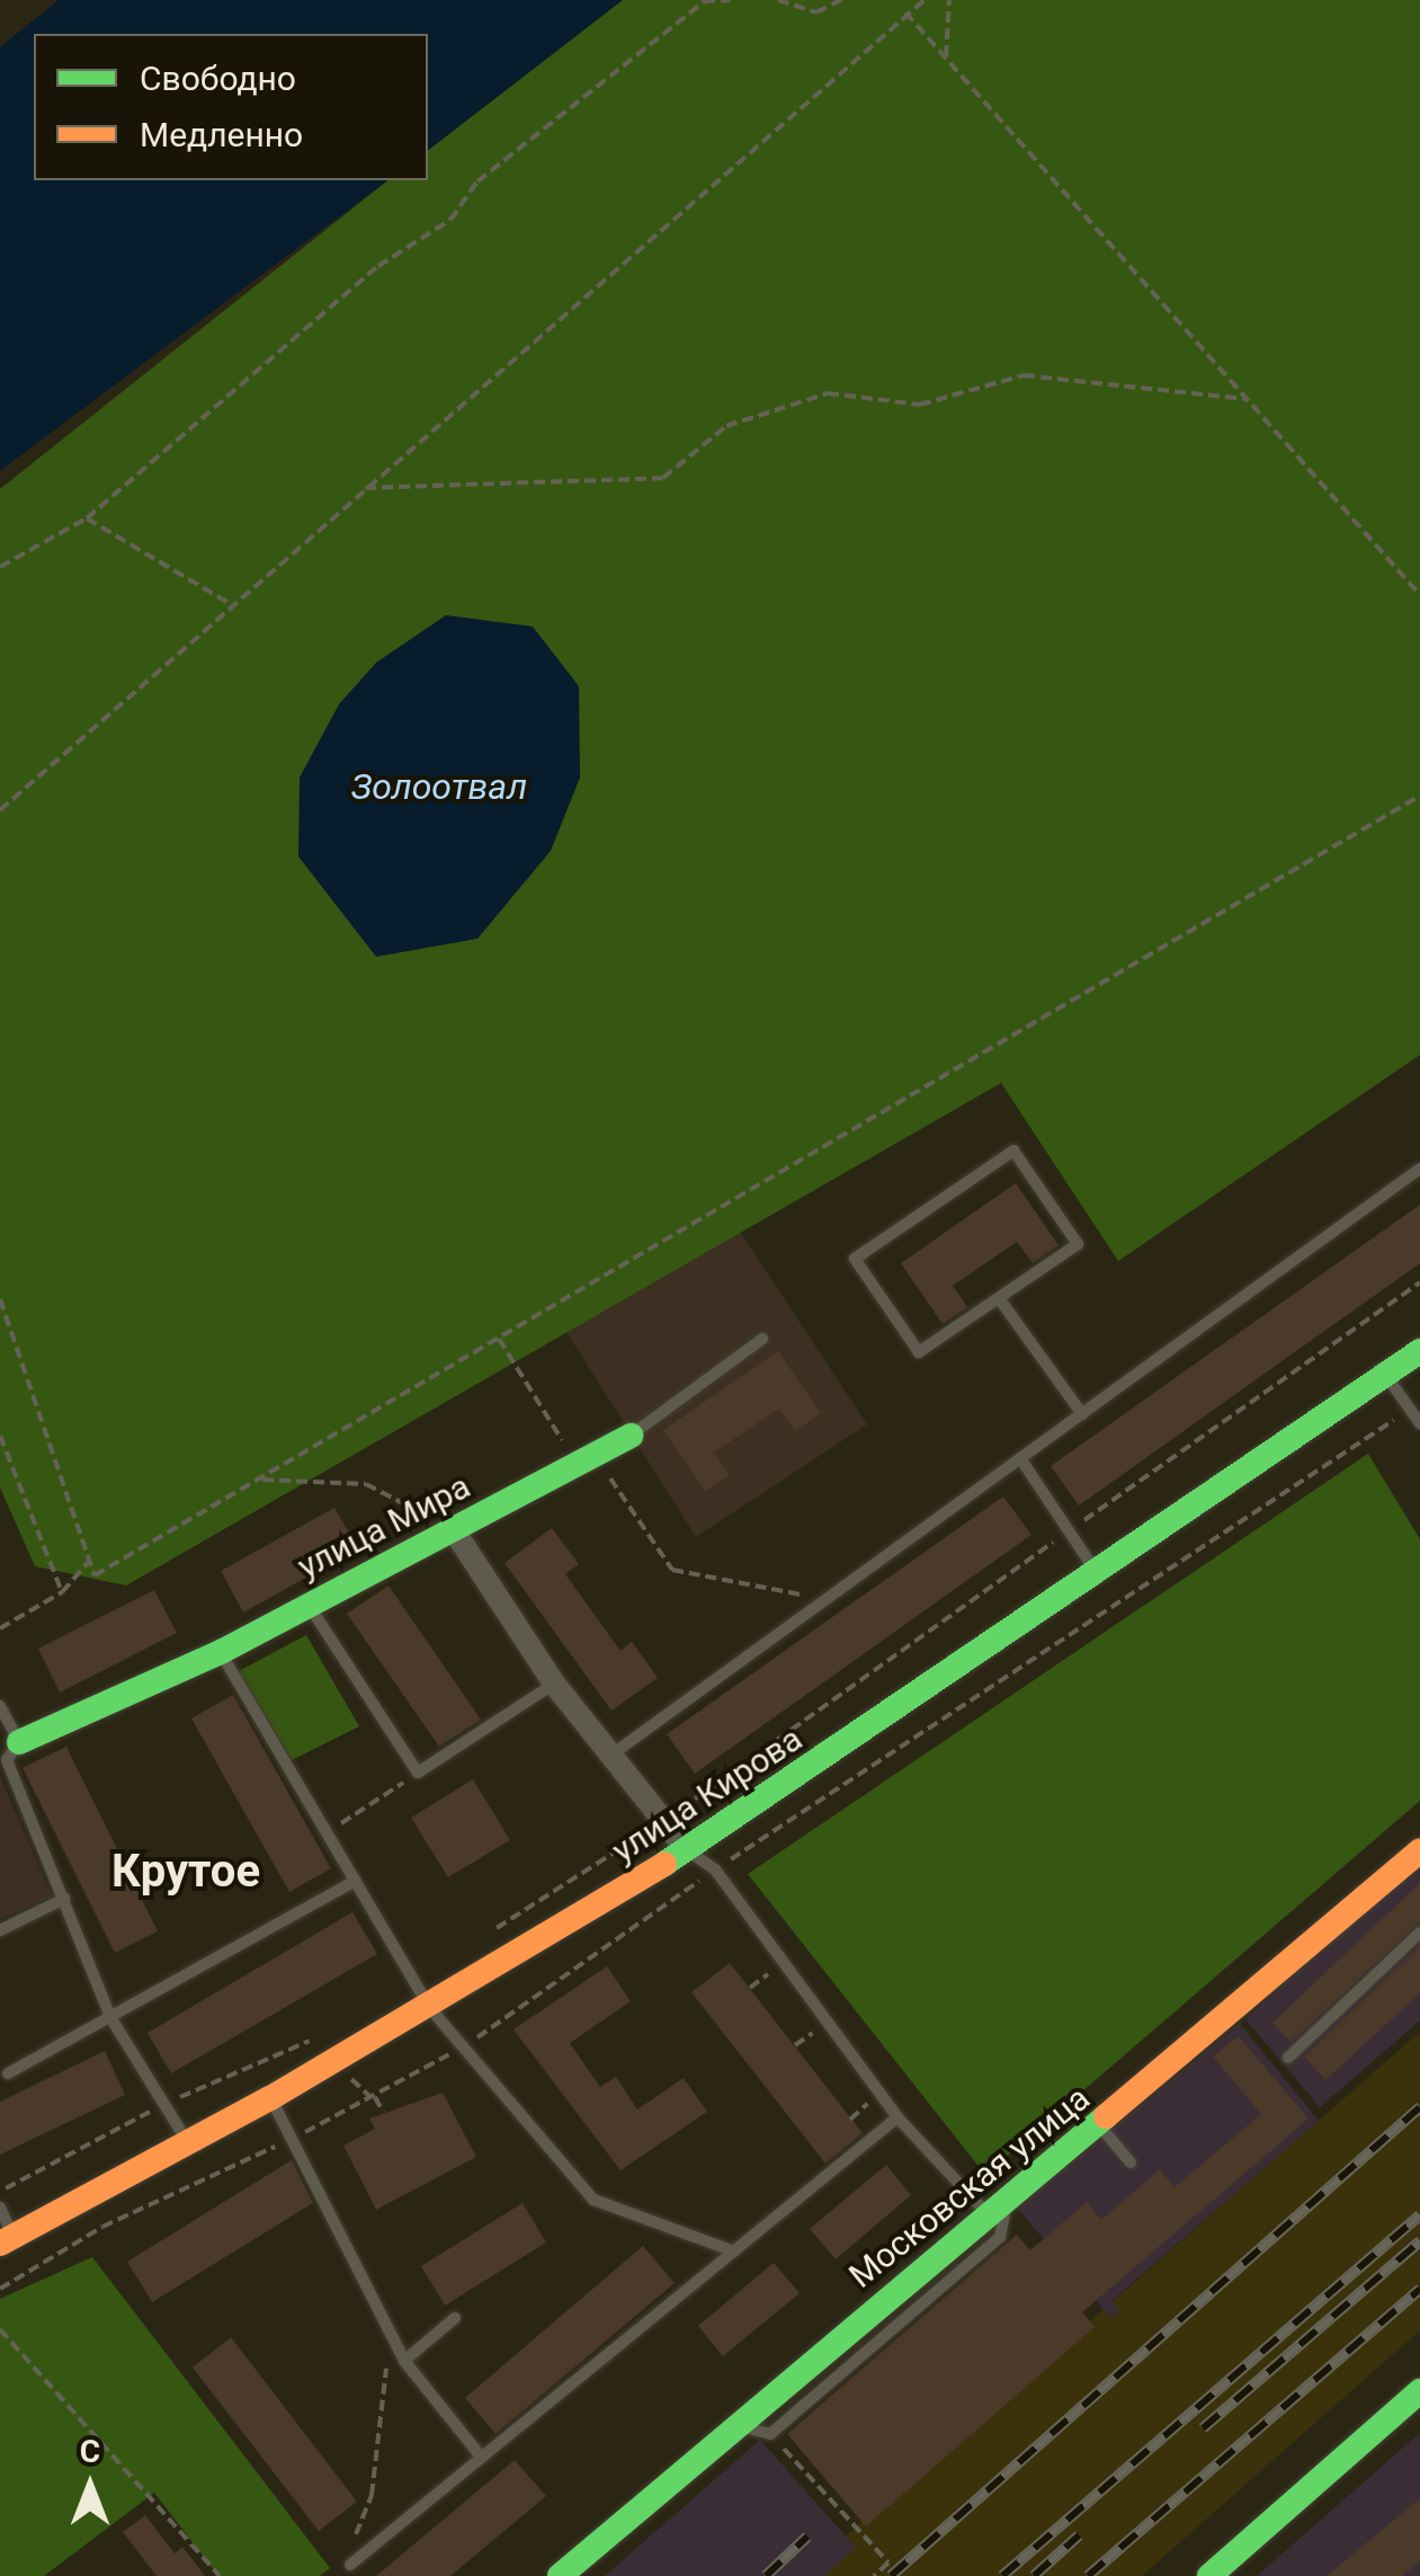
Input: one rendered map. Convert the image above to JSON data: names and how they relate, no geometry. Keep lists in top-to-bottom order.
{
  "streets": {
    "street": ["улица Мира", "улица Кирова", "Московская улица"]
  },
  "districts": ["Крутое"],
  "water": ["Золоотвал"],
  "legend": ["Свободно", "Медленно"],
  "north": "top"
}
